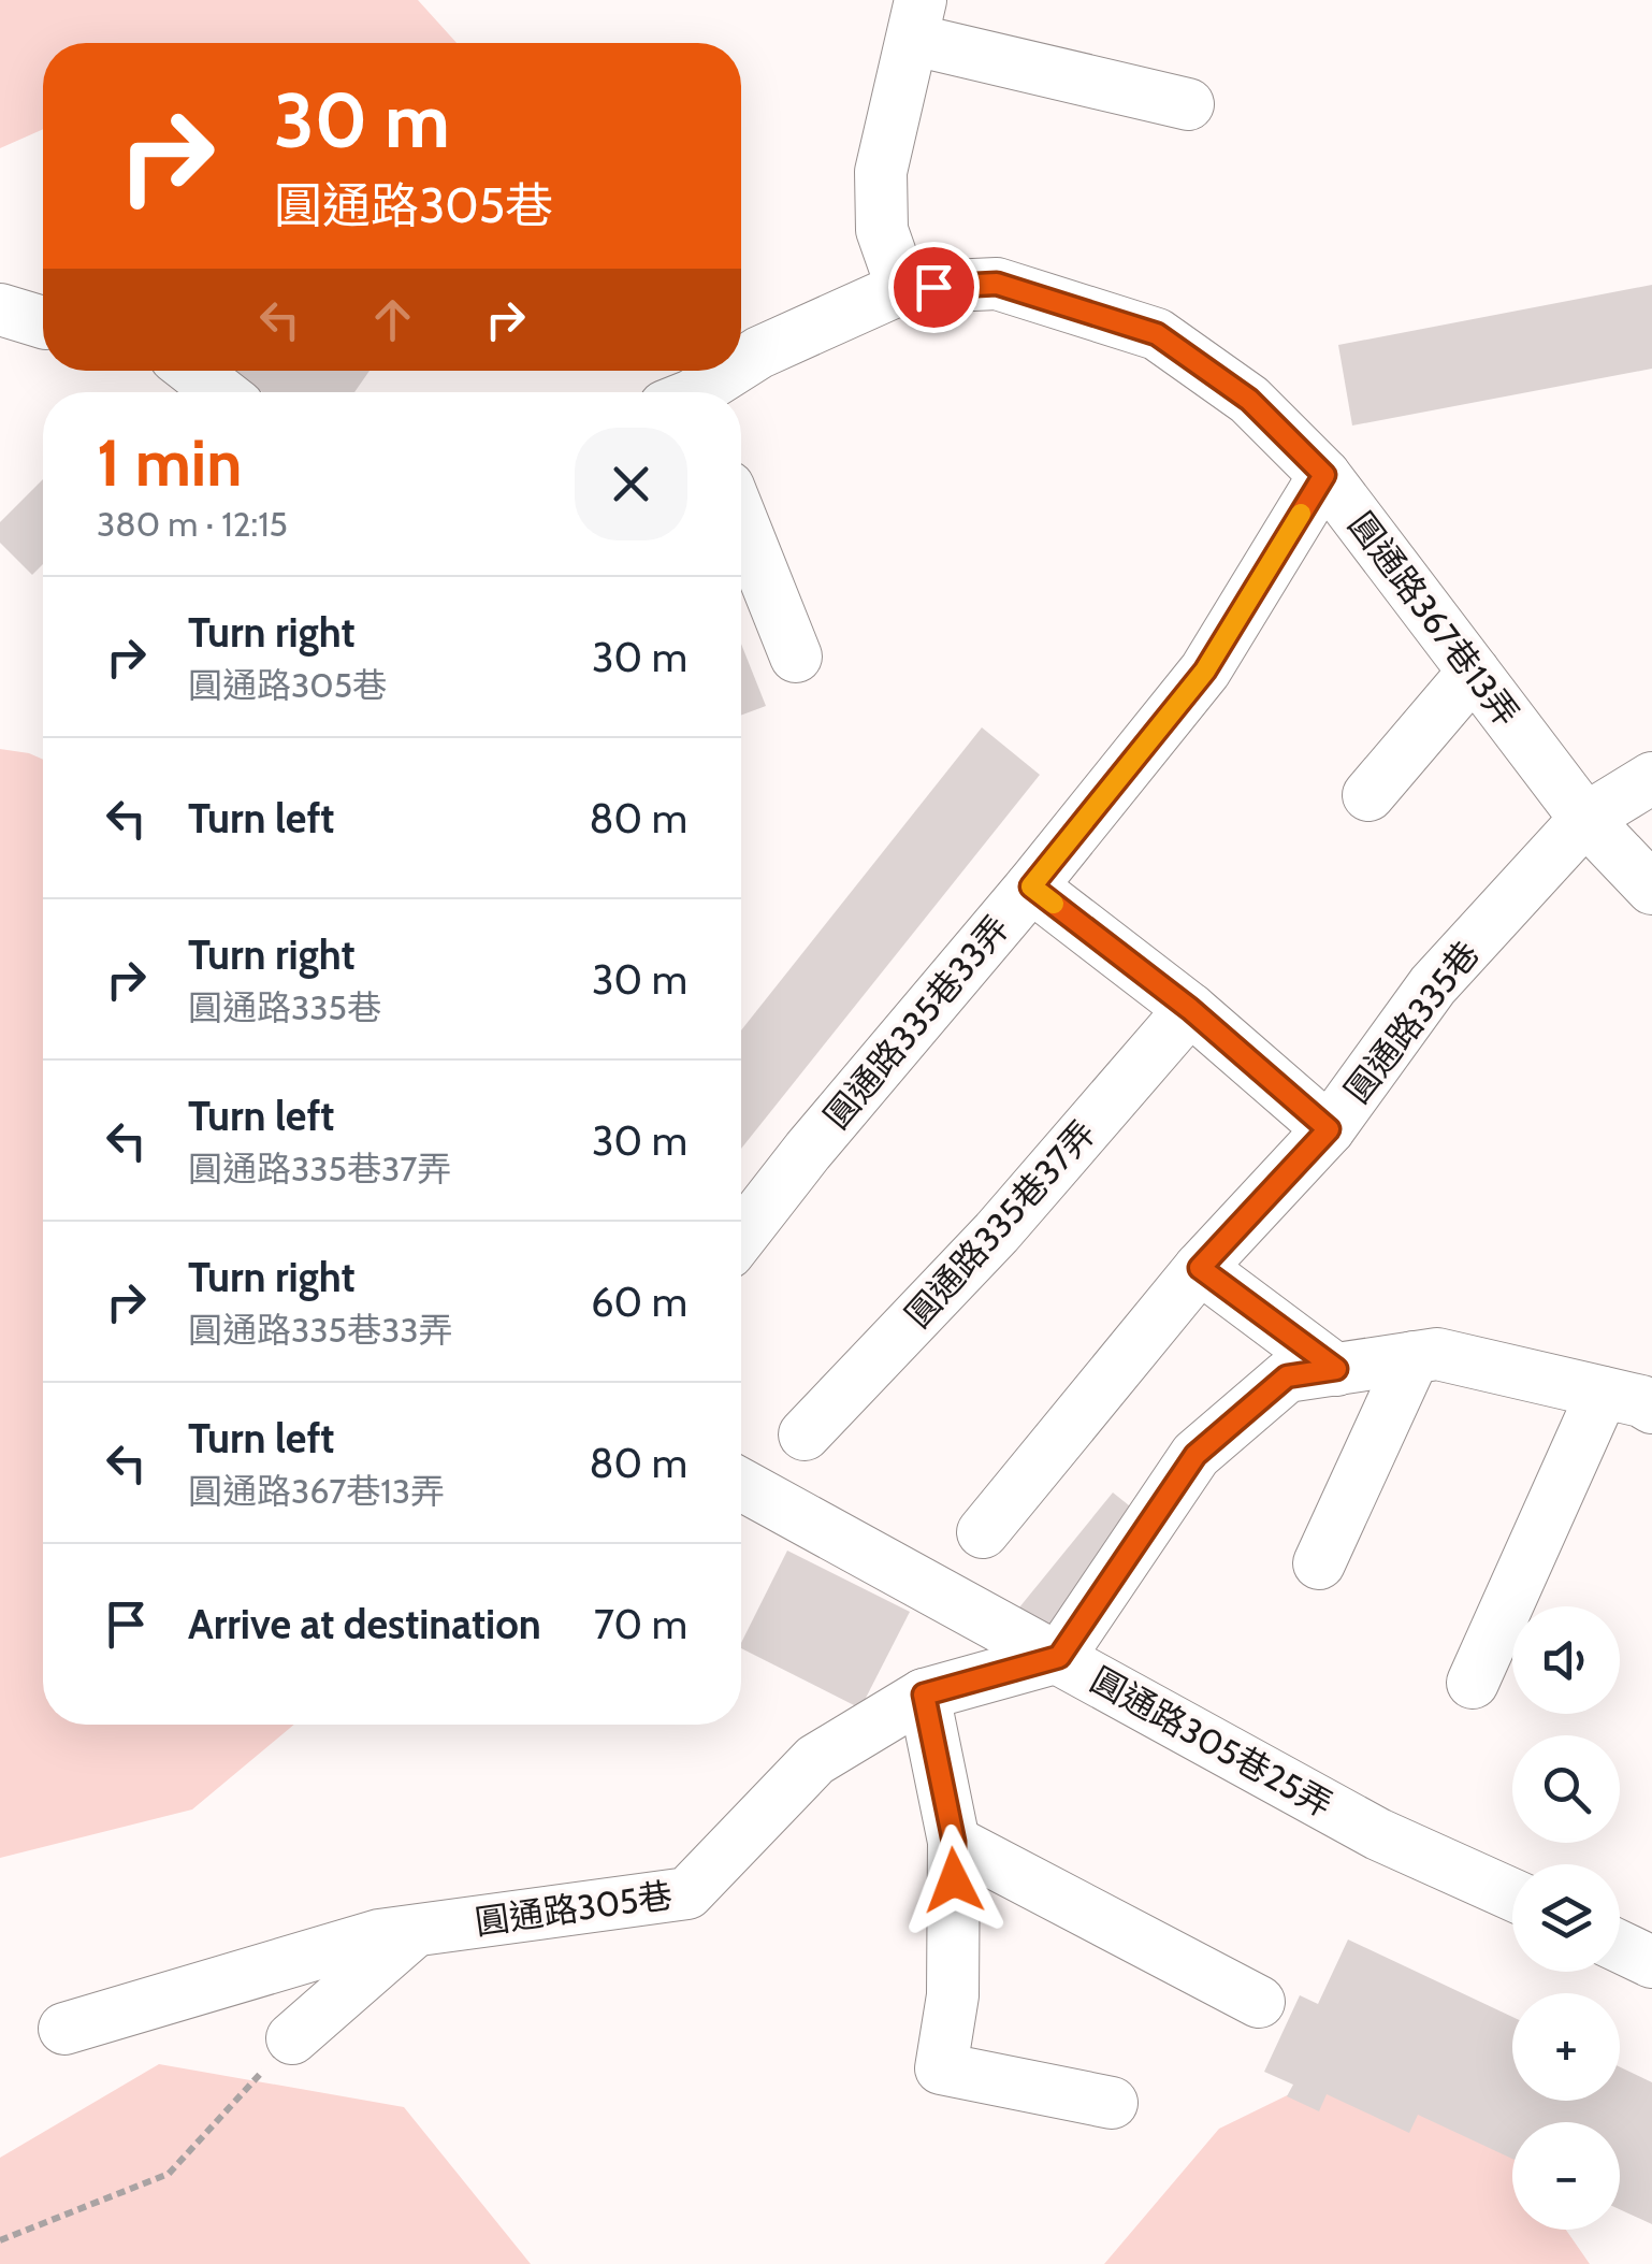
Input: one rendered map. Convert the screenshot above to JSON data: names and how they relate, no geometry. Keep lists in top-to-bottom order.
{
  "streets": {
    "street": [
      "圓通路367巷13弄",
      "圓通路335巷33弄",
      "圓通路335巷",
      "圓通路335巷37弄",
      "圓通路305巷25弄",
      "圓通路305巷"
    ]
  },
  "crossings": [
    ["圓通路367巷13弄", "圓通路335巷33弄"],
    ["圓通路367巷13弄", "圓通路335巷"],
    ["圓通路305巷25弄", "圓通路305巷"]
  ],
  "page": {
    "turn": ["30 m", "圓通路305巷"],
    "heading": ["1 min", "380 m · 12:15"],
    "list": [
      {
        "name": "Turn right",
        "note": "圓通路305巷",
        "value": "30 m"
      },
      {
        "name": "Turn left",
        "value": "80 m"
      },
      {
        "name": "Turn right",
        "note": "圓通路335巷",
        "value": "30 m"
      },
      {
        "name": "Turn left",
        "note": "圓通路335巷37弄",
        "value": "30 m"
      },
      {
        "name": "Turn right",
        "note": "圓通路335巷33弄",
        "value": "60 m"
      },
      {
        "name": "Turn left",
        "note": "圓通路367巷13弄",
        "value": "80 m"
      },
      {
        "name": "Arrive at destination",
        "value": "70 m"
      }
    ],
    "map_buttons": ["+", "−"]
  }
}
